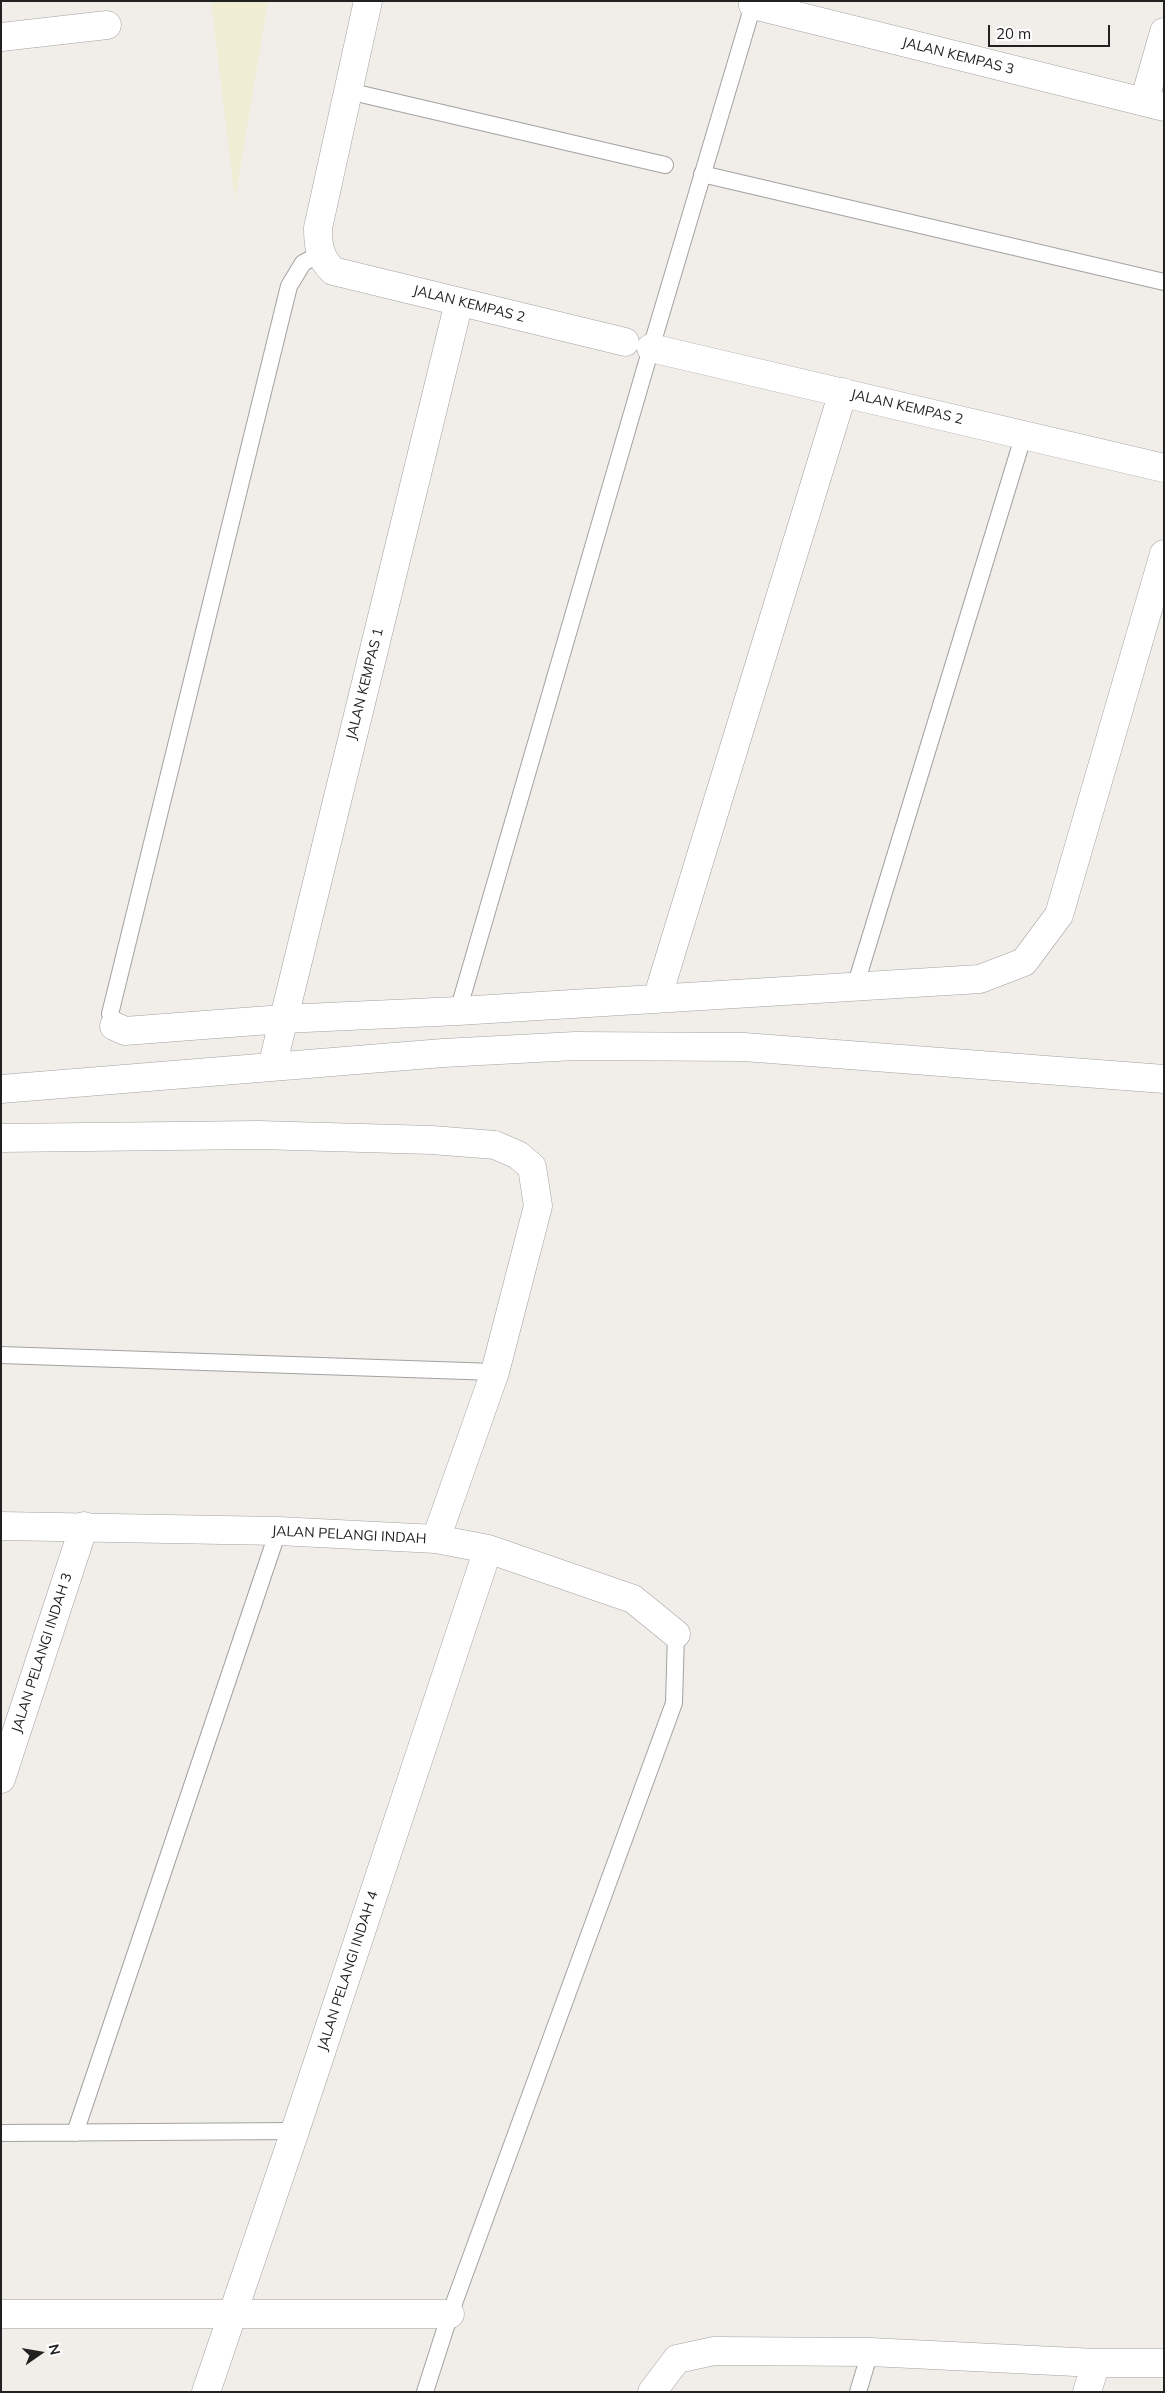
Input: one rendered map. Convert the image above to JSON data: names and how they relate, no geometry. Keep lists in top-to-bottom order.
{
  "streets": {
    "street": [
      "JALAN KEMPAS 3",
      "JALAN KEMPAS 2",
      "JALAN KEMPAS 1",
      "JALAN PELANGI INDAH",
      "JALAN PELANGI INDAH 3",
      "JALAN PELANGI INDAH 4"
    ]
  },
  "crossings": [
    ["JALAN KEMPAS 2", "JALAN KEMPAS 1"],
    ["JALAN PELANGI INDAH", "JALAN PELANGI INDAH 3"],
    ["JALAN PELANGI INDAH", "JALAN PELANGI INDAH 4"]
  ],
  "scale_bar": "20 m",
  "north": "right"
}
